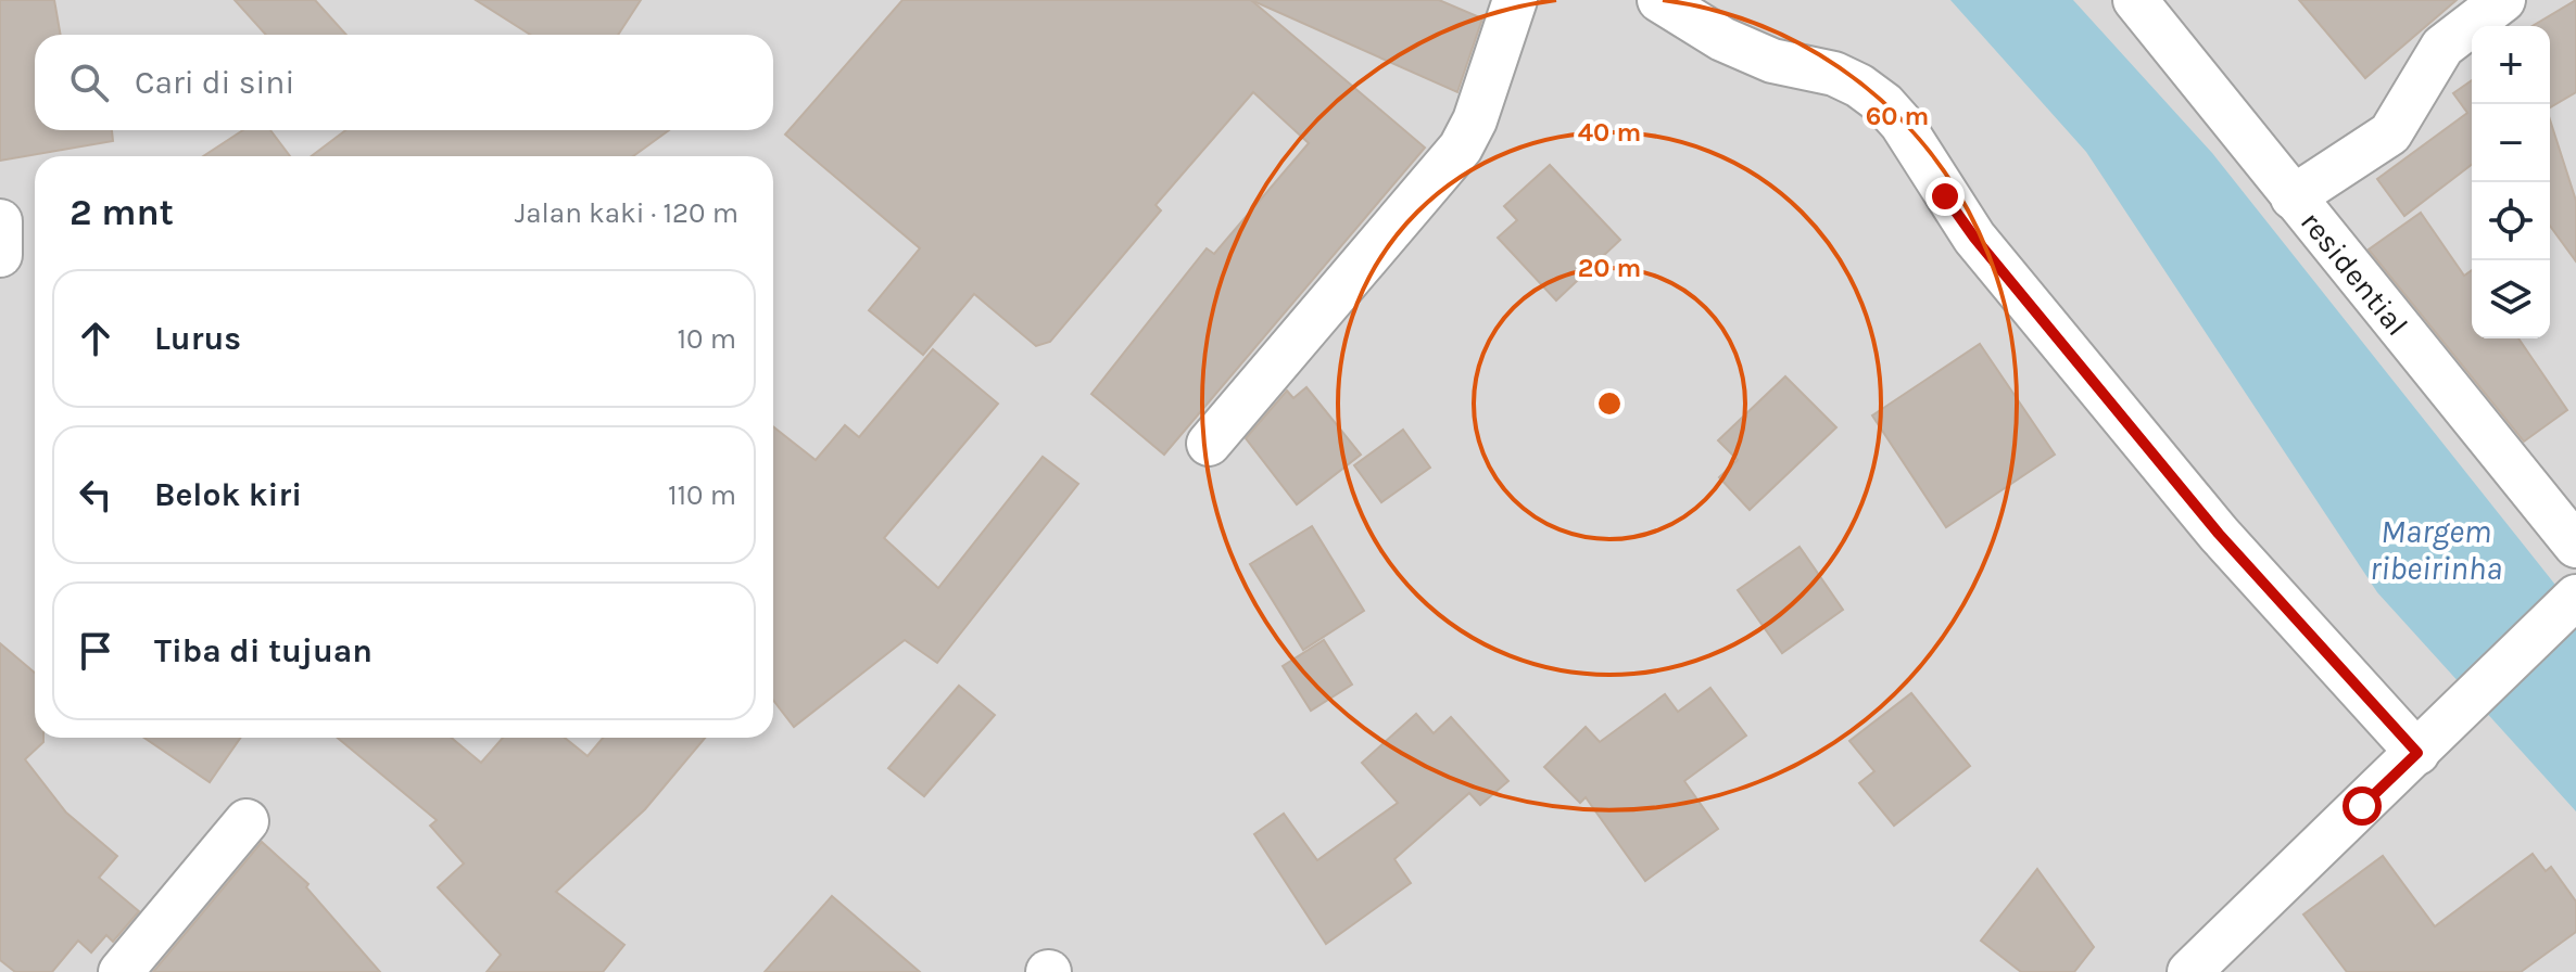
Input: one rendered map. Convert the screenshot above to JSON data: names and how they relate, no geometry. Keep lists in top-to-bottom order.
{
  "streets": {
    "street": ["residential"]
  },
  "water": ["Margem ribeirinha"],
  "page": {
    "map_buttons": ["+", "−"],
    "search": "Cari di sini",
    "heading": ["2 mnt", "Jalan kaki · 120 m"],
    "list": [
      ["Lurus", "10 m"],
      ["Belok kiri", "110 m"],
      "Tiba di tujuan"
    ]
  },
  "rings": ["60 m", "40 m", "20 m"]
}
